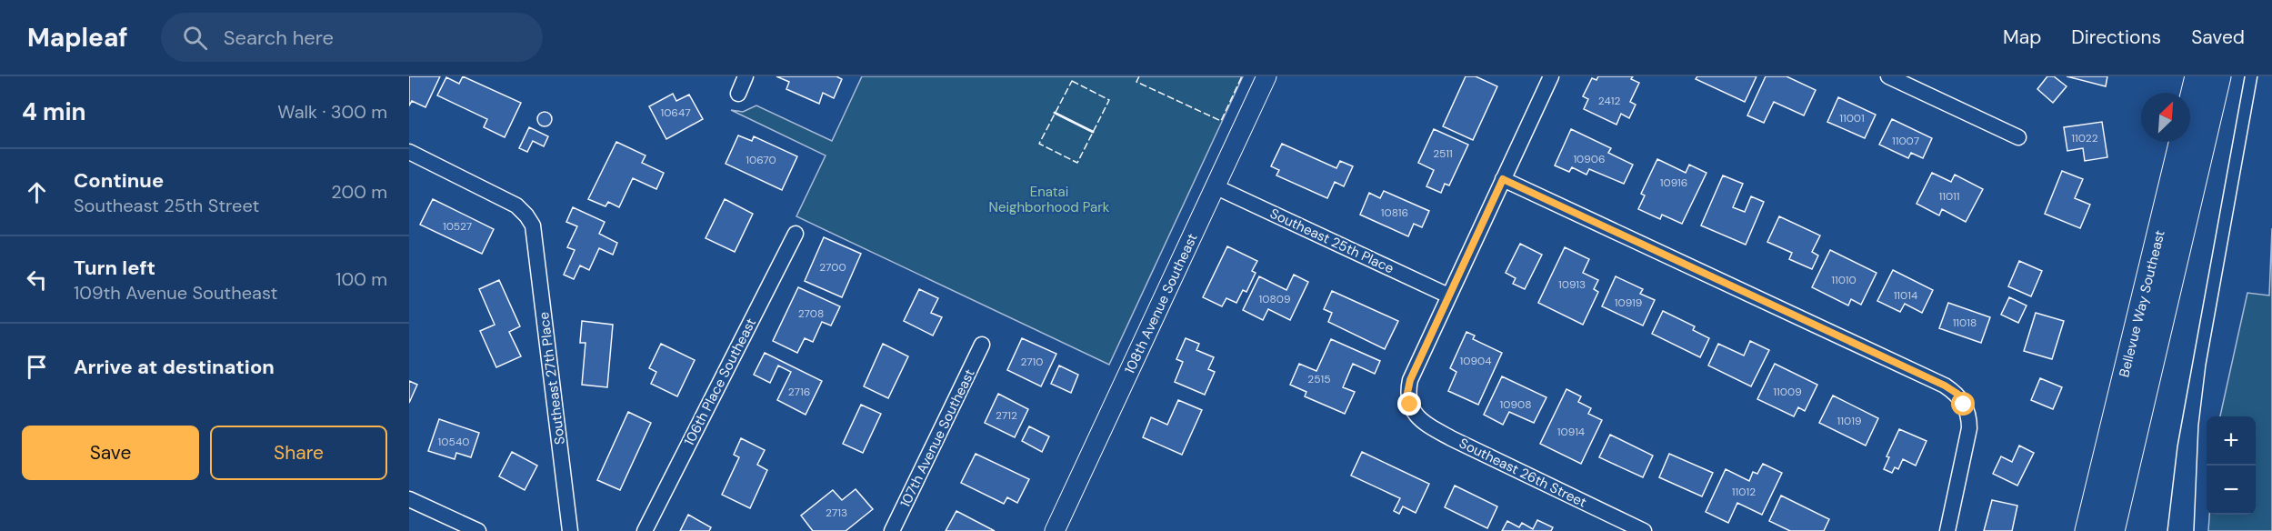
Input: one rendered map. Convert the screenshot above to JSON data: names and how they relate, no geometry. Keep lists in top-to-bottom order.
{
  "streets": {
    "main road": ["Bellevue Way Southeast"],
    "street": [
      "Southeast 25th Place",
      "108th Avenue Southeast",
      "Southeast 27th Place",
      "106th Place Southeast",
      "107th Avenue Southeast",
      "Southeast 26th Street"
    ]
  },
  "crossings": [
    ["Southeast 25th Place", "108th Avenue Southeast"],
    ["Southeast 25th Place", "Southeast 26th Street"]
  ],
  "parks": ["Enatai Neighborhood Park"],
  "house_numbers": [
    "2412",
    "10647",
    "11001",
    "11022",
    "11007",
    "2511",
    "10906",
    "10670",
    "10916",
    "11011",
    "10816",
    "10527",
    "2700",
    "11010",
    "10913",
    "11014",
    "10809",
    "10919",
    "2708",
    "11018",
    "10904",
    "2710",
    "2515",
    "2716",
    "11009",
    "10908",
    "2712",
    "11019",
    "10914",
    "10540",
    "11012",
    "2713"
  ],
  "north": "top right",
  "page": {
    "header": "Mapleaf",
    "search": "Search here",
    "nav": ["Map", "Directions", "Saved"],
    "heading": ["4 min", "Walk · 300 m"],
    "list": [
      ["Continue", "Southeast 25th Street", "200 m"],
      ["Turn left", "109th Avenue Southeast", "100 m"],
      "Arrive at destination"
    ],
    "buttons": ["Save", "Share"],
    "map_buttons": ["+", "−"]
  }
}
